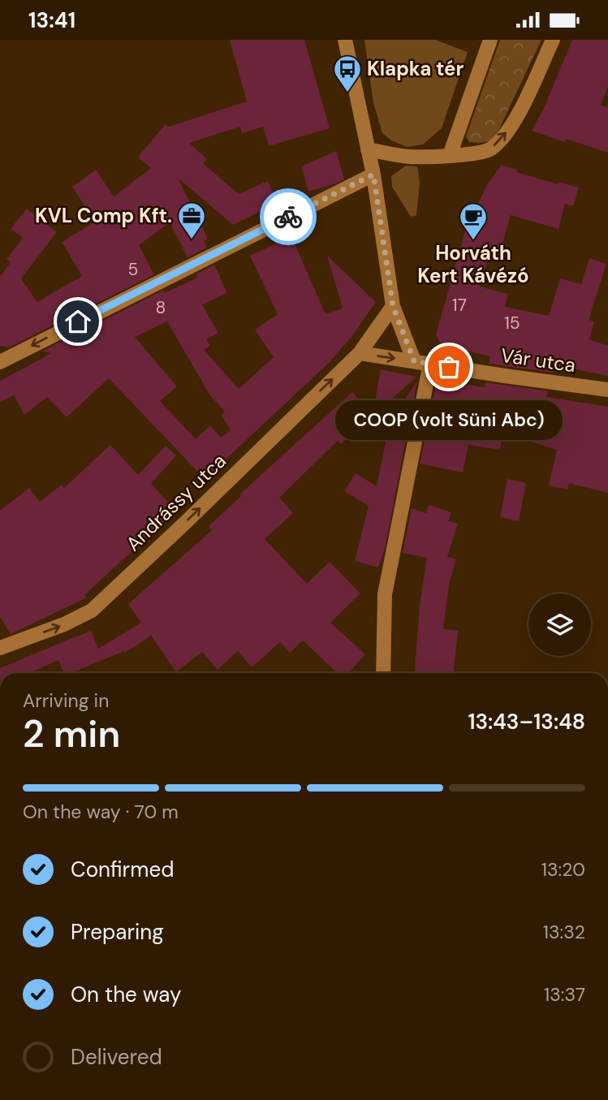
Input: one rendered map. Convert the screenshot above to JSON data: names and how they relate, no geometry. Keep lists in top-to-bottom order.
{
  "streets": {
    "street": ["Vár utca", "Andrássy utca"]
  },
  "one_way": ["Andrássy utca"],
  "places": {
    "bus stop": ["Klapka tér"],
    "office": ["KVL Comp Kft."],
    "cafe": ["Horváth Kert Kávézó"],
    "other": ["COOP (volt Süni Abc)"]
  },
  "house_numbers": [
    "5",
    "17",
    "8",
    "15"
  ],
  "page": {
    "status": "13:41",
    "bubble": "COOP (volt Süni Abc)",
    "heading": ["2 min", "Arriving in", "13:43–13:48"],
    "bar": "On the way · 70 m",
    "list": [
      ["Confirmed", "13:20"],
      ["Preparing", "13:32"],
      ["On the way", "13:37"],
      "Delivered"
    ]
  }
}
